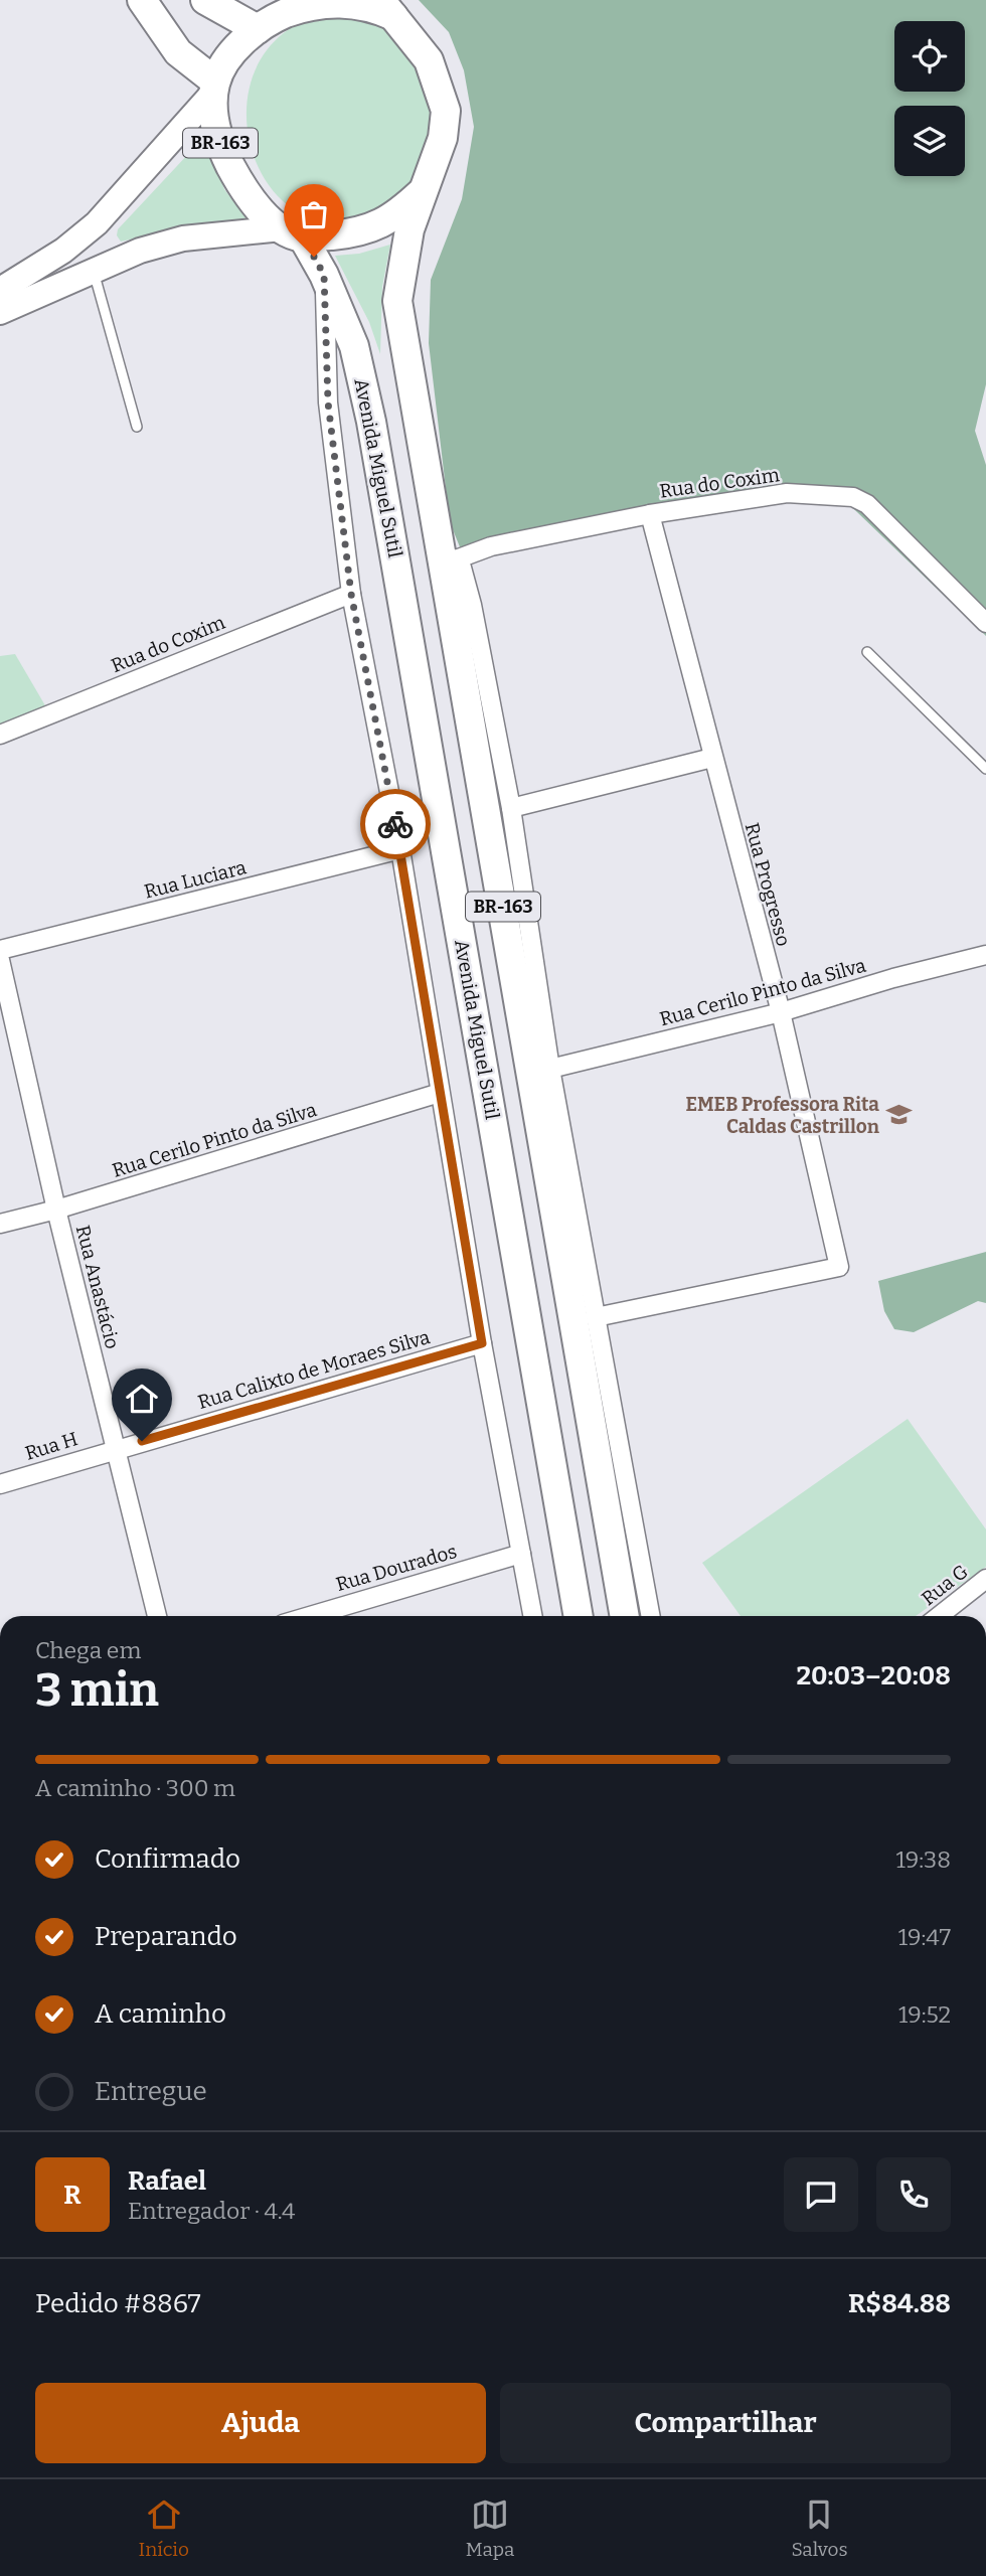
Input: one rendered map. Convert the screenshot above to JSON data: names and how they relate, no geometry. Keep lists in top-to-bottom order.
{
  "streets": {
    "main road": ["BR-163", "Avenida Miguel Sutil"],
    "street": [
      "Rua do Coxim",
      "Rua Luciara",
      "Rua Progresso",
      "Rua Cerilo Pinto da Silva",
      "Rua Anastácio",
      "Rua Calixto de Moraes Silva",
      "Rua H",
      "Rua Dourados",
      "Rua G"
    ]
  },
  "crossings": [
    ["BR-163", "Avenida Miguel Sutil"],
    ["BR-163", "Rua do Coxim"],
    ["Avenida Miguel Sutil", "Rua do Coxim"],
    ["Avenida Miguel Sutil", "Rua Luciara"],
    ["Avenida Miguel Sutil", "Rua Cerilo Pinto da Silva"],
    ["Avenida Miguel Sutil", "Rua Calixto de Moraes Silva"],
    ["Avenida Miguel Sutil", "Rua Dourados"],
    ["Rua do Coxim", "Rua Progresso"],
    ["Rua Progresso", "Rua Cerilo Pinto da Silva"],
    ["Rua Cerilo Pinto da Silva", "Rua Anastácio"],
    ["Rua Anastácio", "Rua Calixto de Moraes Silva"],
    ["Rua Anastácio", "Rua H"],
    ["Rua Calixto de Moraes Silva", "Rua H"]
  ],
  "places": {
    "school or university": ["EMEB Professora Rita Caldas Castrillon"]
  },
  "page": {
    "heading": ["3 min", "Chega em", "20:03–20:08"],
    "panel": [
      "Rafael",
      "Entregador · 4.4",
      "Pedido #8867",
      "R$84.88"
    ],
    "bar": "A caminho · 300 m",
    "list": [
      ["Confirmado", "19:38"],
      ["Preparando", "19:47"],
      ["A caminho", "19:52"],
      "Entregue"
    ],
    "round": "R",
    "buttons": ["Ajuda", "Compartilhar"],
    "tabs": ["Início", "Mapa", "Salvos"]
  }
}
